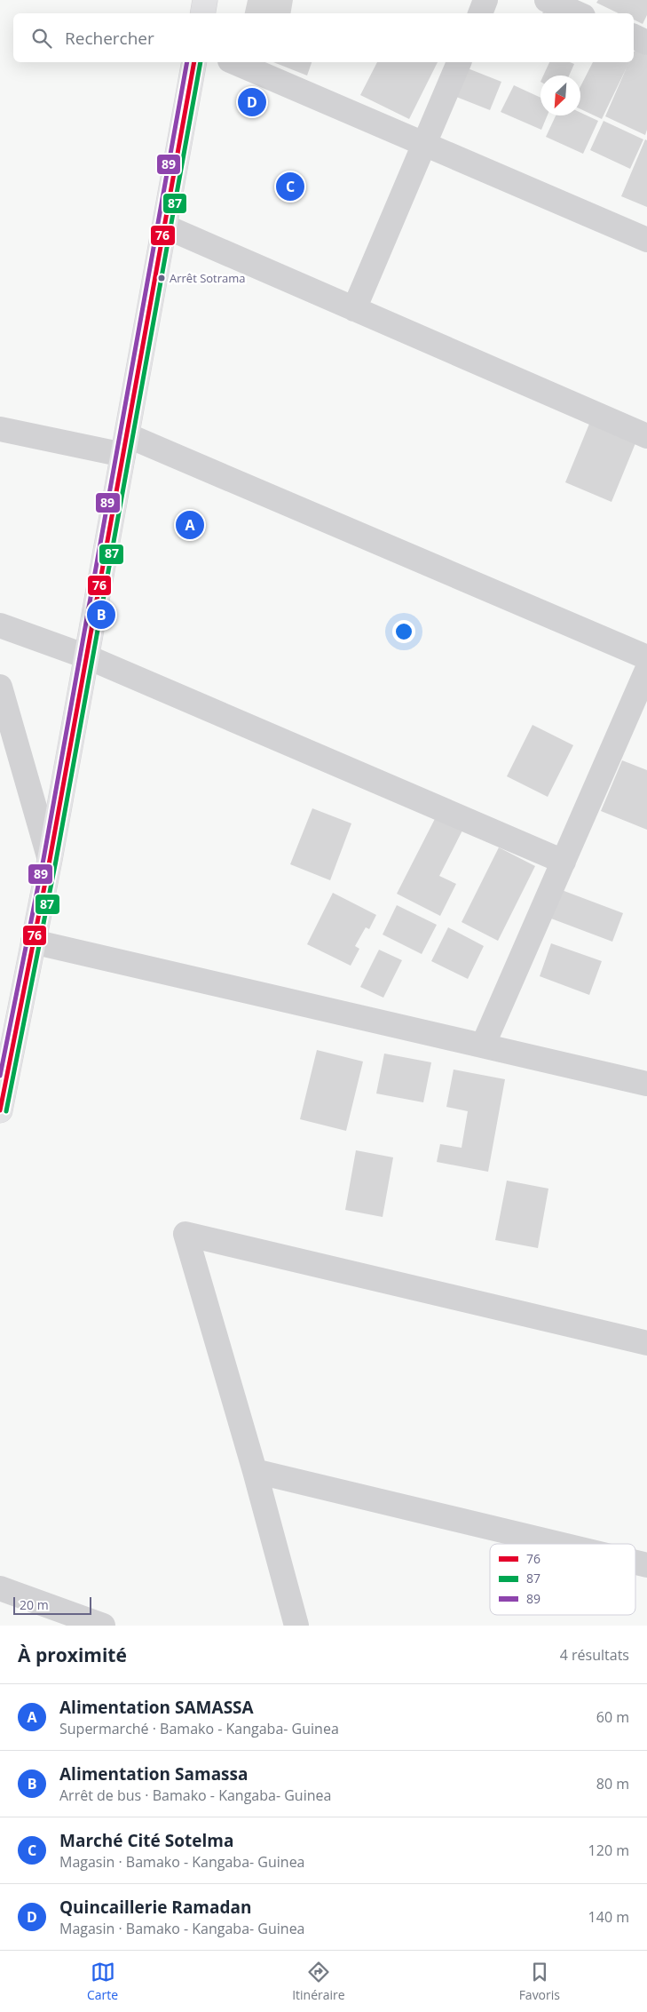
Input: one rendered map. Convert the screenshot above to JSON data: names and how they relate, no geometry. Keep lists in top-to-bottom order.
{
  "places": ["Arrêt Sotrama"],
  "lines": ["transit line 76", "transit line 87", "transit line 89"],
  "legend": ["76", "87", "89"],
  "scale_bar": "20 m",
  "north": "bottom left",
  "page": {
    "search": "Rechercher",
    "pins": [
      "D",
      "C",
      "A",
      "B"
    ],
    "scale": "20 m",
    "heading": ["À proximité", "4 résultats"],
    "list": [
      {
        "mark": "A",
        "name": "Alimentation SAMASSA",
        "note": "Supermarché · Bamako - Kangaba- Guinea",
        "value": "60 m"
      },
      {
        "mark": "B",
        "name": "Alimentation Samassa",
        "note": "Arrêt de bus · Bamako - Kangaba- Guinea",
        "value": "80 m"
      },
      {
        "mark": "C",
        "name": "Marché Cité Sotelma",
        "note": "Magasin · Bamako - Kangaba- Guinea",
        "value": "120 m"
      },
      {
        "mark": "D",
        "name": "Quincaillerie Ramadan",
        "note": "Magasin · Bamako - Kangaba- Guinea",
        "value": "140 m"
      }
    ],
    "nav": ["Carte", "Itinéraire", "Favoris"]
  }
}
